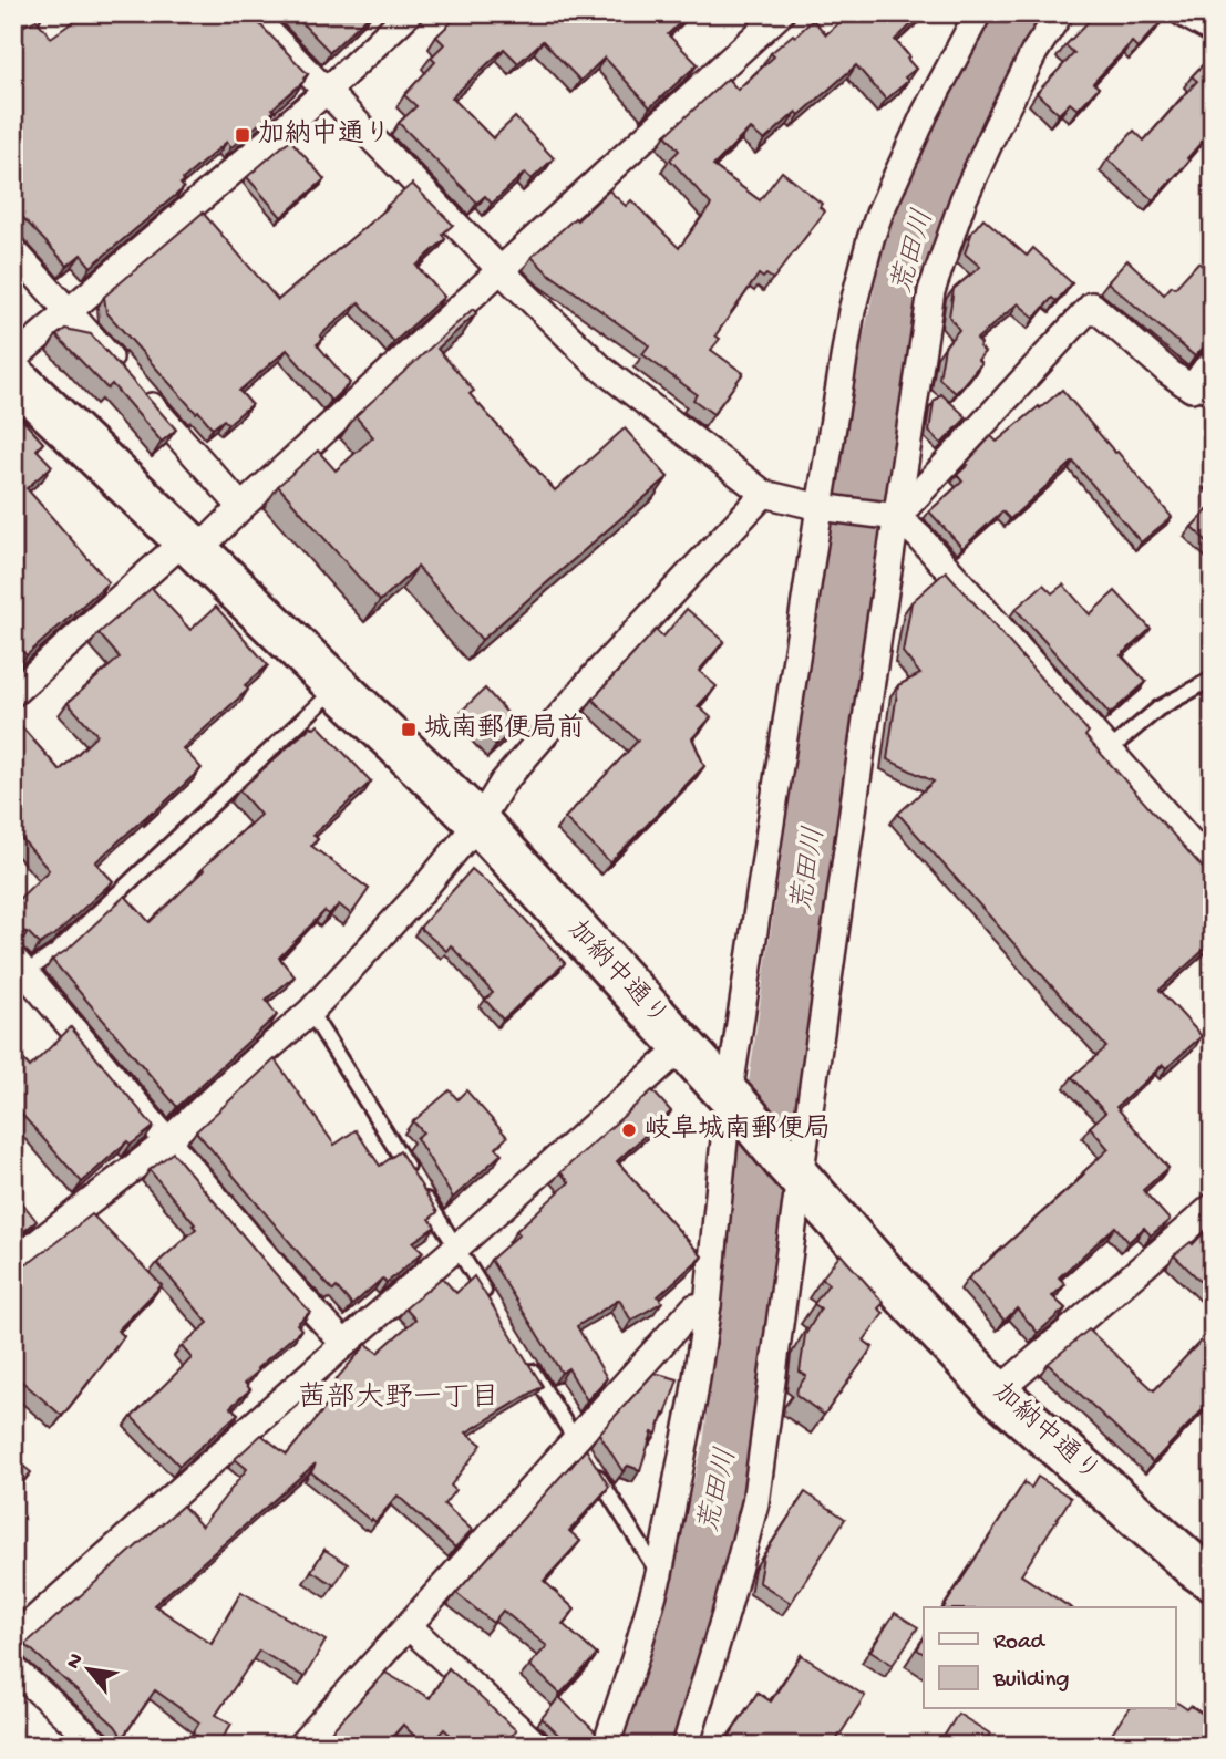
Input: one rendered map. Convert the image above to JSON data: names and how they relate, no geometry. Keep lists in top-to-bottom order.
{
  "streets": {
    "highway": ["加納中通り"]
  },
  "districts": ["茜部大野一丁目"],
  "water": ["荒田川"],
  "places": {
    "transit": ["加納中通り", "城南郵便局前"],
    "other": ["岐阜城南郵便局"]
  },
  "legend": ["Road", "Building"],
  "north": "top left"
}
